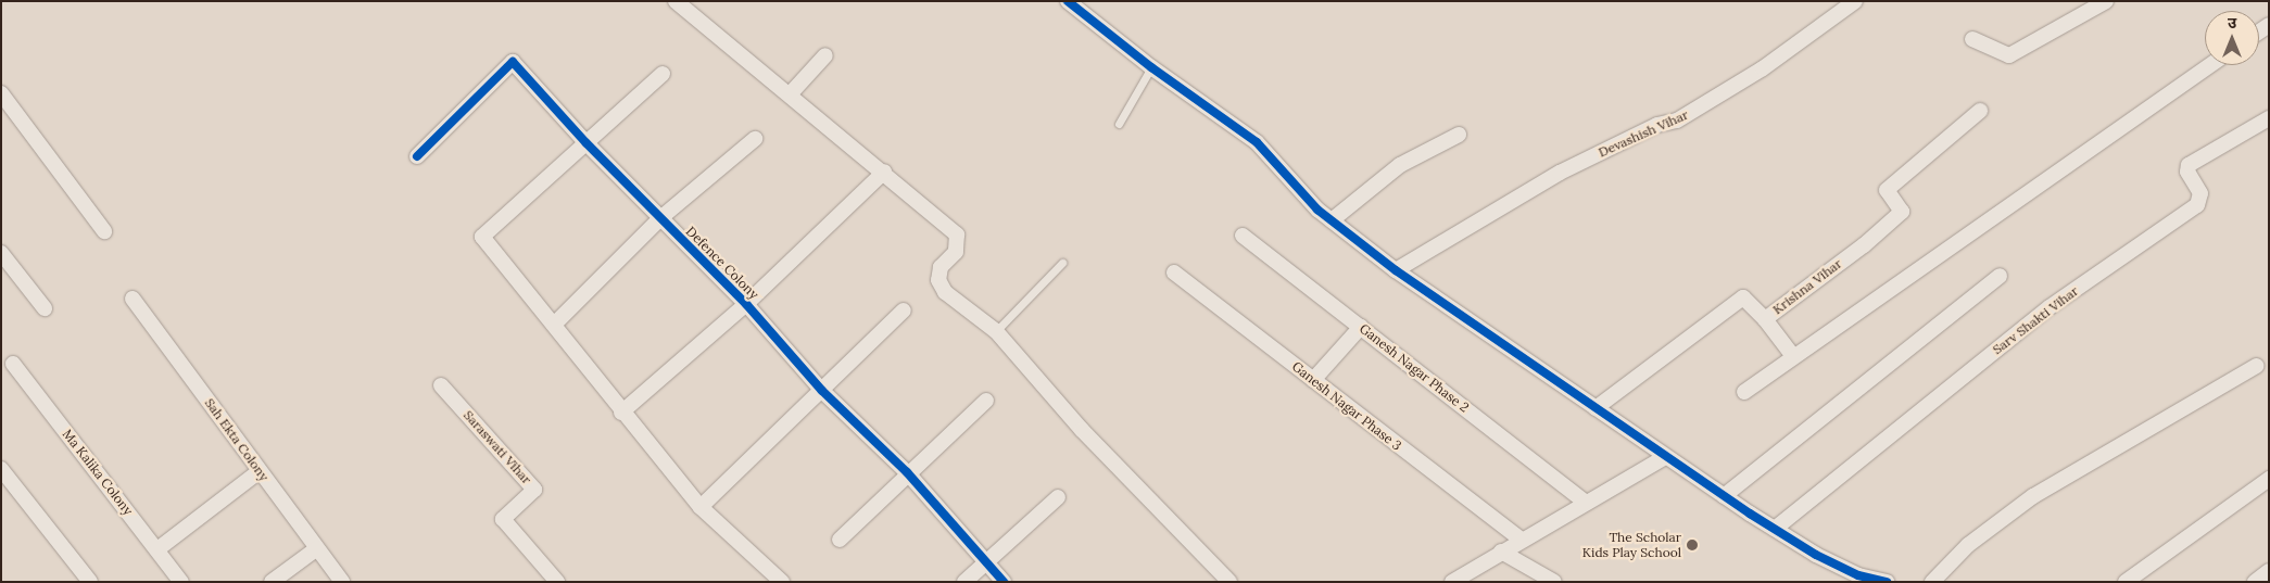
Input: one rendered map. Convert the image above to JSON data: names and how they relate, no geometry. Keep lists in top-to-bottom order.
{
  "streets": {
    "street": [
      "Devashish Vihar",
      "Defence Colony",
      "Krishna Vihar",
      "Sarv Shakti Vihar",
      "Ganesh Nagar Phase 2",
      "Ganesh Nagar Phase 3",
      "Sah Ekta Colony",
      "Saraswati Vihar",
      "Ma Kalika Colony"
    ]
  },
  "places": ["The Scholar Kids Play School"],
  "north": "top"
}
